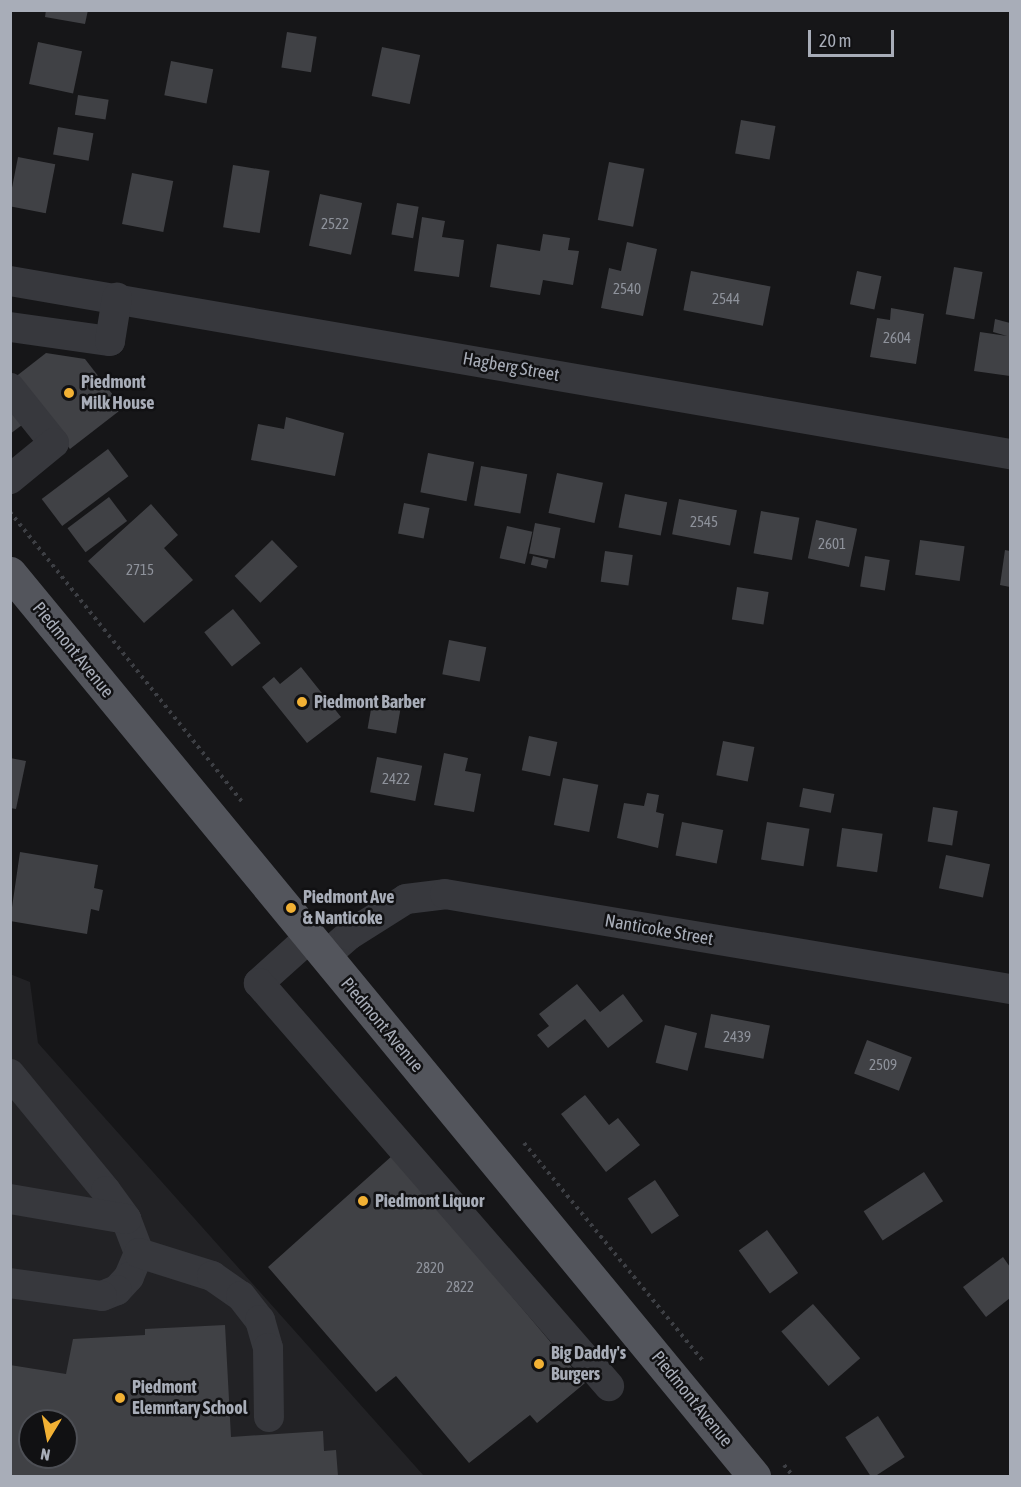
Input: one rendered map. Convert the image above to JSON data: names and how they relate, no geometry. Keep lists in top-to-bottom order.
{
  "streets": {
    "main road": ["Piedmont Avenue"],
    "street": ["Hagberg Street", "Nanticoke Street"]
  },
  "crossings": [
    ["Piedmont Avenue", "Nanticoke Street"]
  ],
  "places": [
    "Piedmont Milk House",
    "Piedmont Barber",
    "Piedmont Ave & Nanticoke",
    "Piedmont Liquor",
    "Big Daddy's Burgers",
    "Piedmont Elemntary School"
  ],
  "house_numbers": [
    "2522",
    "2540",
    "2544",
    "2604",
    "2545",
    "2601",
    "2715",
    "2422",
    "2439",
    "2509",
    "2820",
    "2822"
  ],
  "scale_bar": "20 m",
  "north": "bottom"
}
